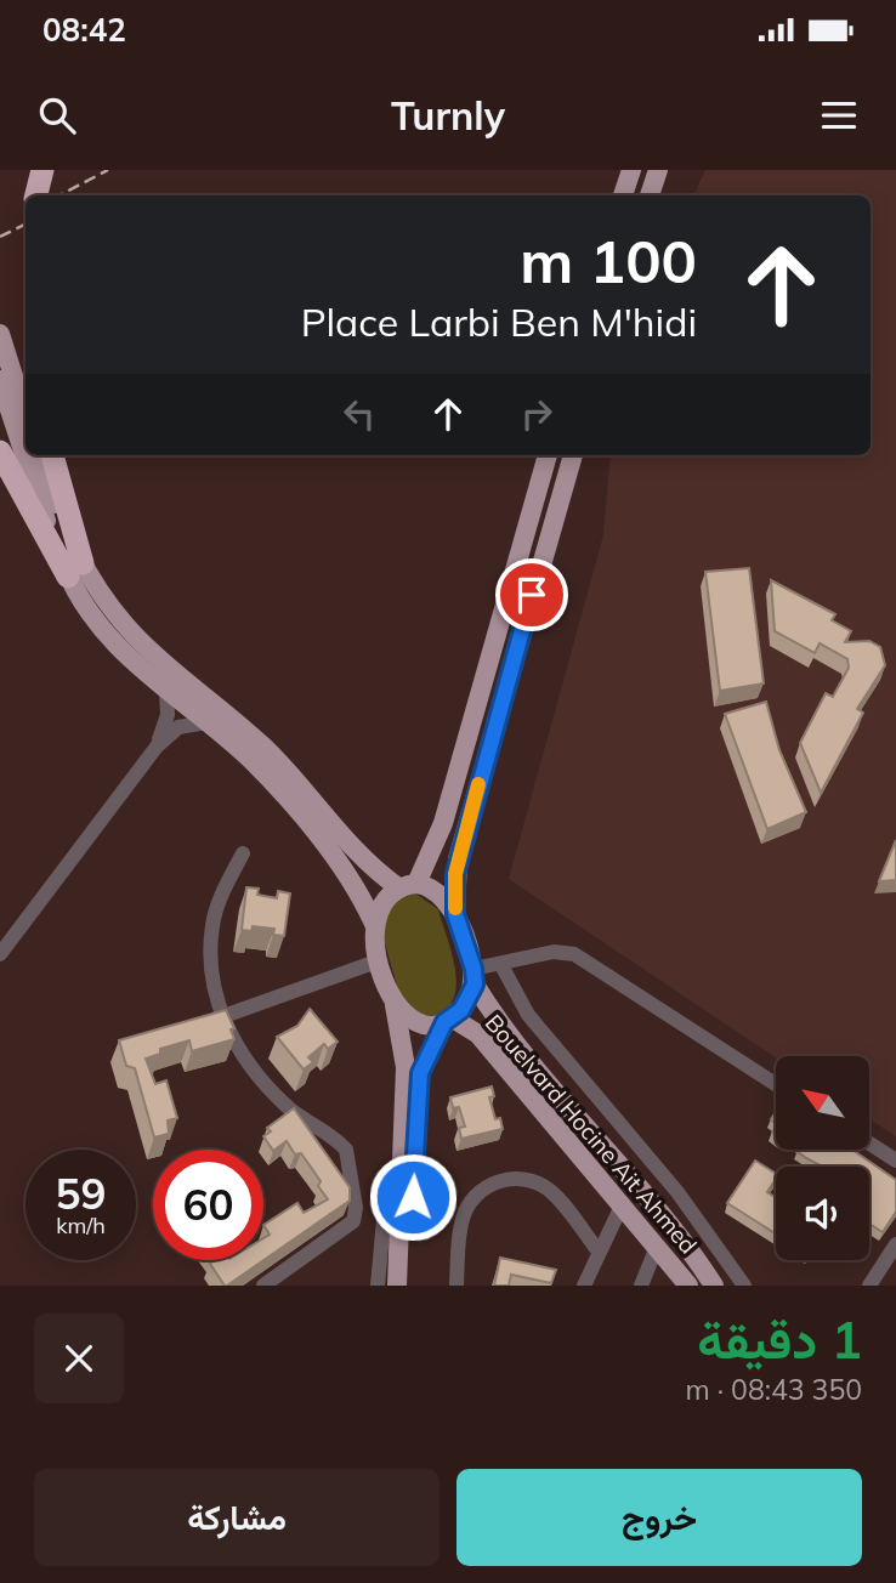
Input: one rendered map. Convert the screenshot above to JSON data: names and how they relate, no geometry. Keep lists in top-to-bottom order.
{
  "streets": {
    "main road": ["Bouelvard Hocine Ait Ahmed"]
  },
  "north": "top left",
  "page": {
    "status": "08:42",
    "header": "Turnly",
    "turn": ["100 m", "Place Larbi Ben M'hidi"],
    "speed": "59 km/h",
    "limit": "60",
    "heading": ["1 دقيقة", "350 m · 08:43"],
    "buttons": ["خروج", "مشاركة"]
  }
}
